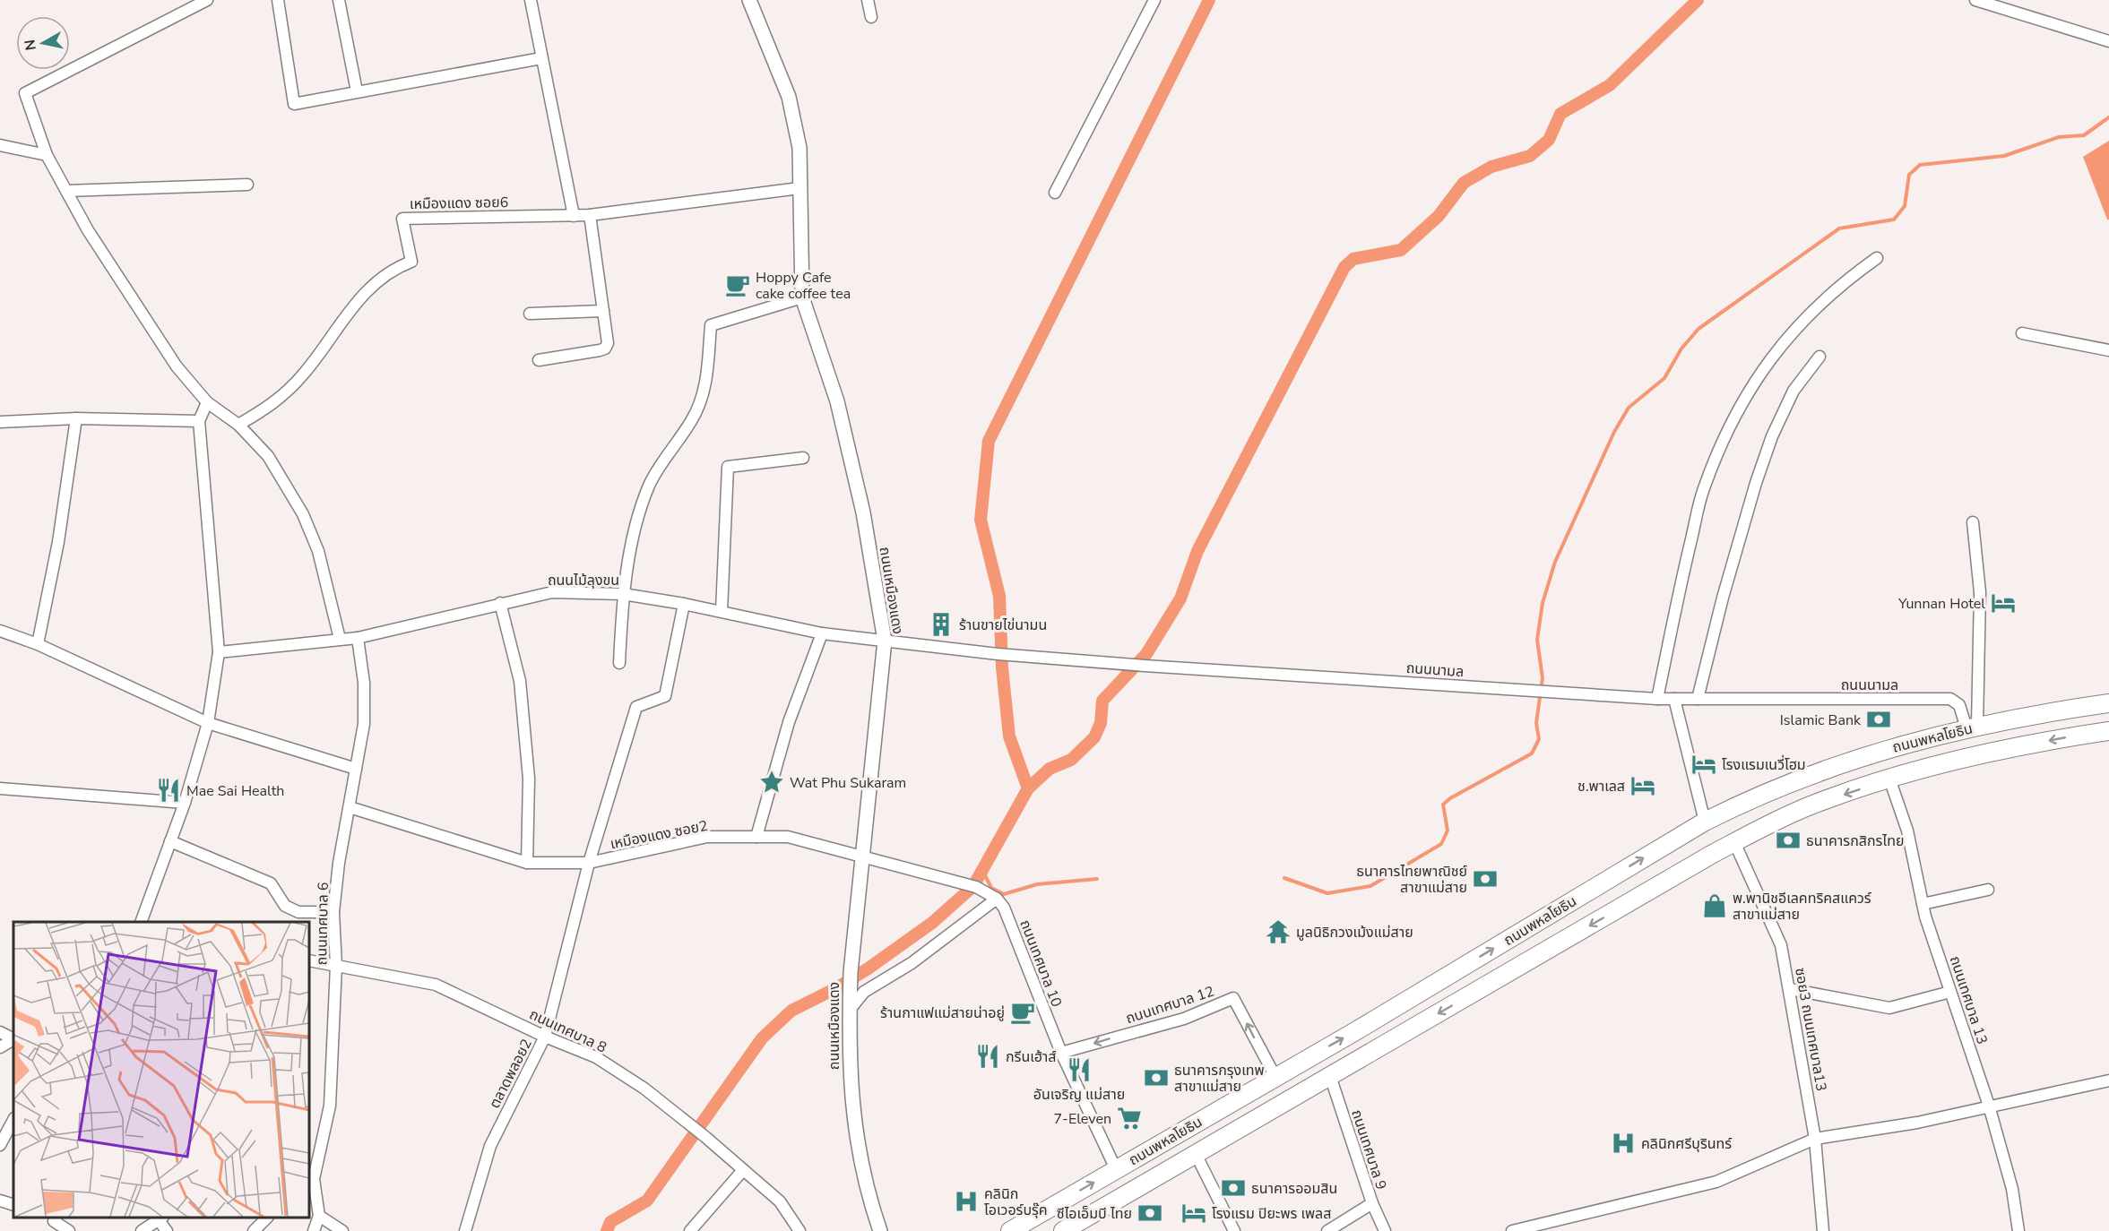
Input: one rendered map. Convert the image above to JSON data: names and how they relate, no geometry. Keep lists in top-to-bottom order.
{
  "streets": {
    "main road": ["ถนนพหลโยธิน"],
    "street": [
      "เหมืองแดง ซอย6",
      "ถนนไม้ลุงขน",
      "ถนนเหมืองแดง",
      "ถนนนามล",
      "เหมืองแดง ซอย2",
      "ถนนเทศบาล 6",
      "ถนนเทศบาล 10",
      "ถนนเทศบาล 13",
      "ถนนเทศบาล 12",
      "ซอย3 ถนนเทศบาล13",
      "ถนนเทศบาล 8",
      "ตลาดพลอย2",
      "ถนนเทศบาล 9"
    ]
  },
  "crossings": [
    ["เหมืองแดง ซอย6", "ถนนเหมืองแดง"],
    ["ถนนไม้ลุงขน", "ถนนเหมืองแดง"],
    ["ถนนไม้ลุงขน", "ถนนนามล"],
    ["ถนนไม้ลุงขน", "ถนนเทศบาล 6"],
    ["ถนนไม้ลุงขน", "ตลาดพลอย2"],
    ["ถนนเหมืองแดง", "ถนนนามล"],
    ["ถนนเหมืองแดง", "เหมืองแดง ซอย2"],
    ["ถนนนามล", "ถนนพหลโยธิน"],
    ["ถนนพหลโยธิน", "ถนนเทศบาล 10"],
    ["ถนนพหลโยธิน", "ถนนเทศบาล 13"],
    ["ถนนพหลโยธิน", "ถนนเทศบาล 12"],
    ["ถนนพหลโยธิน", "ซอย3 ถนนเทศบาล13"],
    ["ถนนพหลโยธิน", "ถนนเทศบาล 9"],
    ["เหมืองแดง ซอย2", "ถนนเทศบาล 6"],
    ["เหมืองแดง ซอย2", "ตลาดพลอย2"],
    ["ถนนเทศบาล 6", "ถนนเทศบาล 8"],
    ["ถนนเทศบาล 10", "ถนนเทศบาล 12"],
    ["ถนนเทศบาล 8", "ตลาดพลอย2"]
  ],
  "places": {
    "cafe": ["Hoppy Cafe cake coffee tea", "ร้านกาแฟแม่สายน่าอยู่"],
    "hotel": [
      "Yunnan Hotel",
      "โรงแรมเนวี่โฮม",
      "ช.พาเลส",
      "โรงแรม ปิยะพร เพลส"
    ],
    "building": ["ร้านขายไข่นามน"],
    "bank": [
      "Islamic Bank",
      "ธนาคารกสิกรไทย",
      "ธนาคารไทยพาณิชย์ สาขาแม่สาย",
      "ธนาคารกรุงเทพ สาขาแม่สาย",
      "ธนาคารออมสิน",
      "ซีไอเอ็มบี ไทย"
    ],
    "place": ["Wat Phu Sukaram"],
    "restaurant": ["Mae Sai Health", "กรีนเฮ้าส์", "อันเจริญ แม่สาย"],
    "shop": ["พ.พานิชอีเลคทริคสแควร์ สาขาแม่สาย"],
    "temple": ["มูลนิธิกวงเม้งแม่สาย"],
    "supermarket": ["7-Eleven"],
    "hospital": ["คลินิกศรีบุรินทร์", "คลินิก โอเวอร์บรุ๊ค"]
  },
  "north": "left"
}
